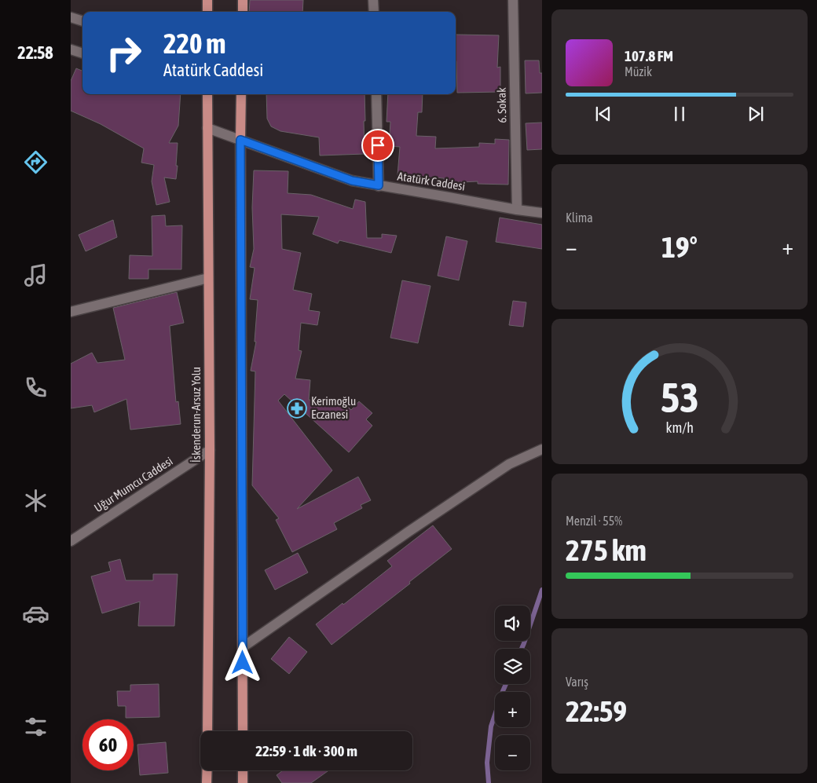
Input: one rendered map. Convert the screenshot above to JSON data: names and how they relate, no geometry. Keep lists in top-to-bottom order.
{
  "streets": {
    "main road": ["İskenderun-Arsuz Yolu"],
    "street": ["6. Sokak", "Atatürk Caddesi", "Uğur Mumcu Caddesi"]
  },
  "crossings": [
    ["6. Sokak", "Atatürk Caddesi"],
    ["Atatürk Caddesi", "İskenderun-Arsuz Yolu"],
    ["İskenderun-Arsuz Yolu", "Uğur Mumcu Caddesi"]
  ],
  "places": {
    "pharmacy": ["Kerimoğlu Eczanesi"]
  },
  "page": {
    "tabs": "22:58",
    "turn": ["220 m", "Atatürk Caddesi"],
    "song": ["107.8 FM", "Müzik"],
    "tile": [
      "Klima",
      ["Menzil · 55%", "275 km"],
      ["Varış", "22:59"]
    ],
    "heat": ["−", "19°", "+"],
    "map_buttons": ["+", "−"],
    "limit": "60",
    "trip": "22:59 · 1 dk · 300 m",
    "gauge": ["53", "km/h"]
  }
}
